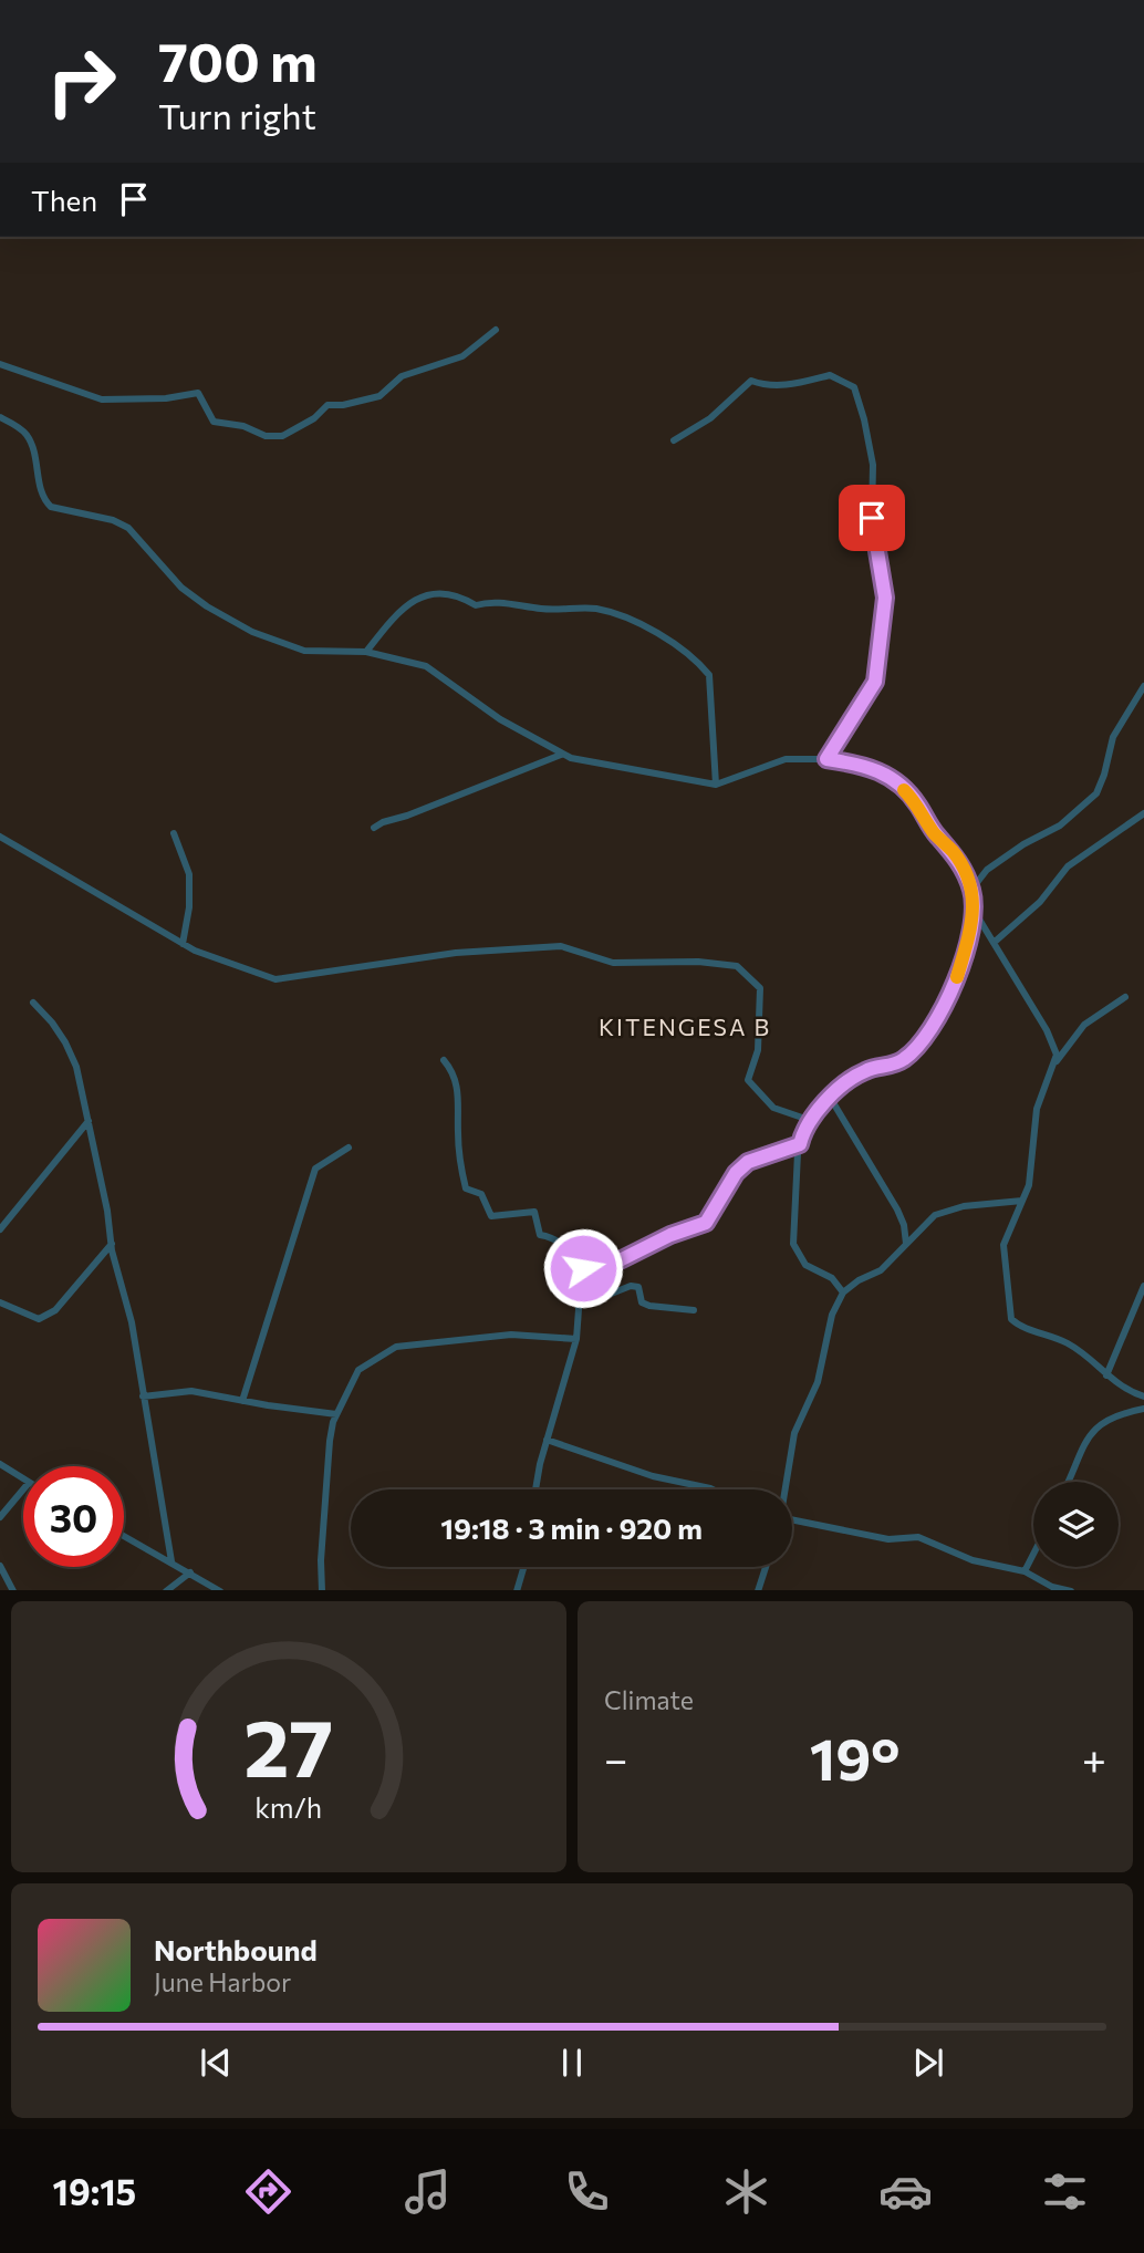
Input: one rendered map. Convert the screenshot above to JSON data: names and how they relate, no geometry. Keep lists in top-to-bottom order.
{
  "districts": ["KITENGESA B"],
  "page": {
    "turn": ["700 m", "Turn right"],
    "then": "Then",
    "limit": "30",
    "trip": "19:18 · 3 min · 920 m",
    "tile": "Climate",
    "heat": ["−", "19°", "+"],
    "song": ["Northbound", "June Harbor"],
    "tabs": "19:15",
    "gauge": ["27", "km/h"]
  }
}
